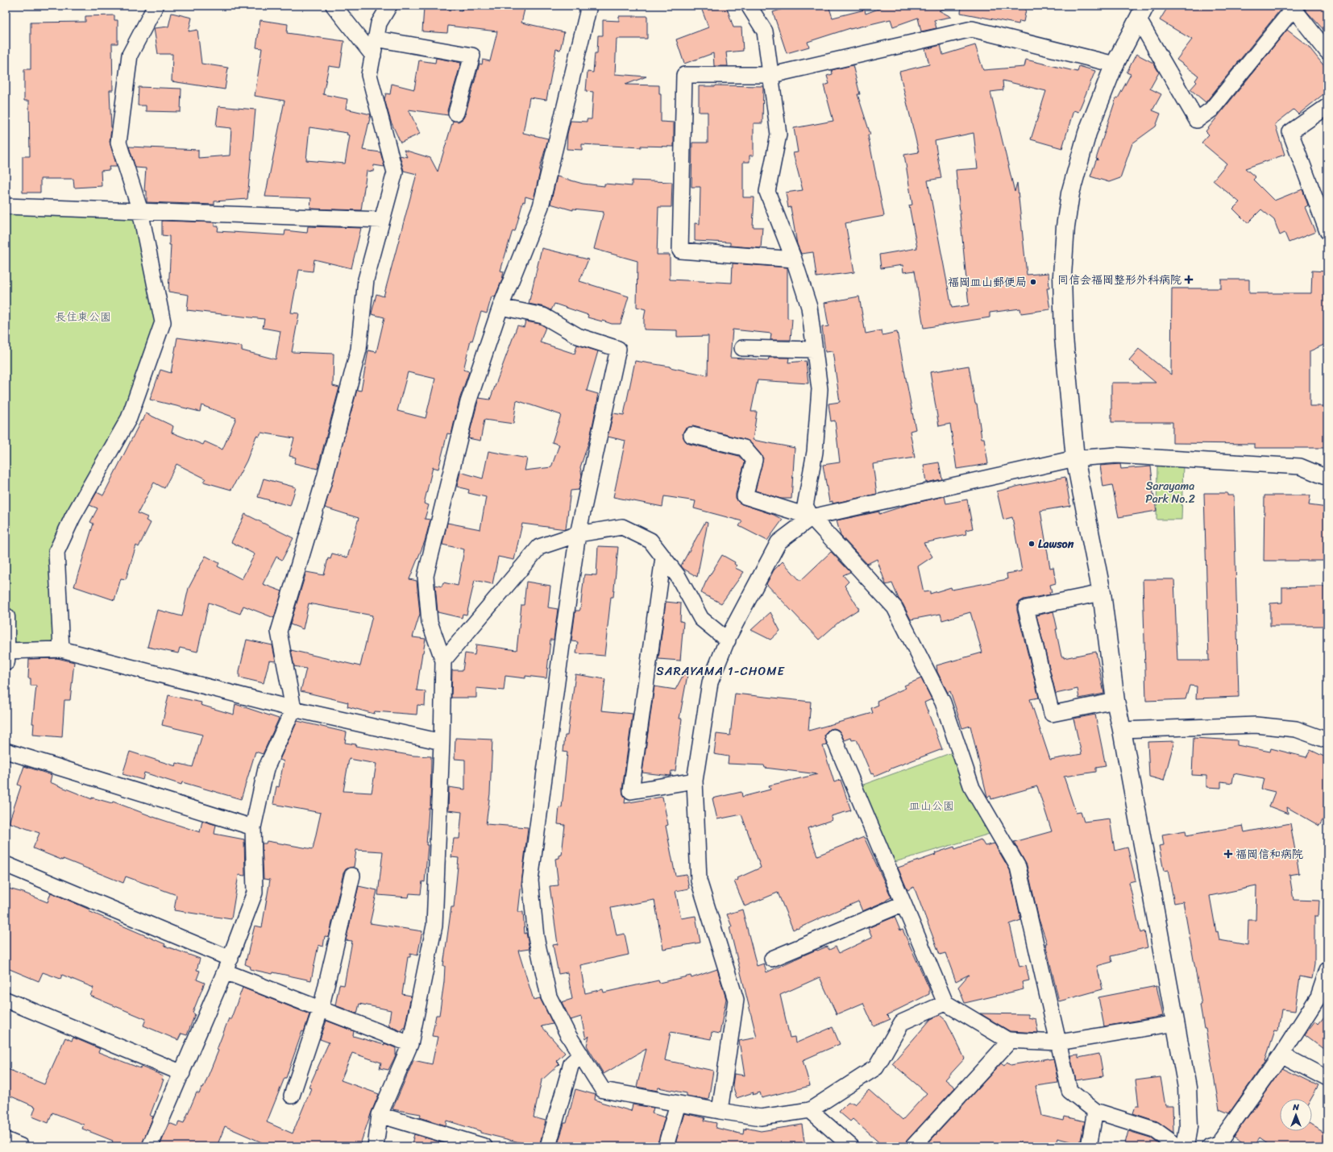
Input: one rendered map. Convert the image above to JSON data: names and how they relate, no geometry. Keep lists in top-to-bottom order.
{
  "districts": ["SARAYAMA 1-CHOME"],
  "parks": ["長住東公園", "Sarayama Park No.2", "皿山公園"],
  "places": {
    "health": ["同信会福岡整形外科病院", "福岡信和病院"],
    "other": ["福岡皿山郵便局", "Lawson"]
  },
  "north": "top"
}
